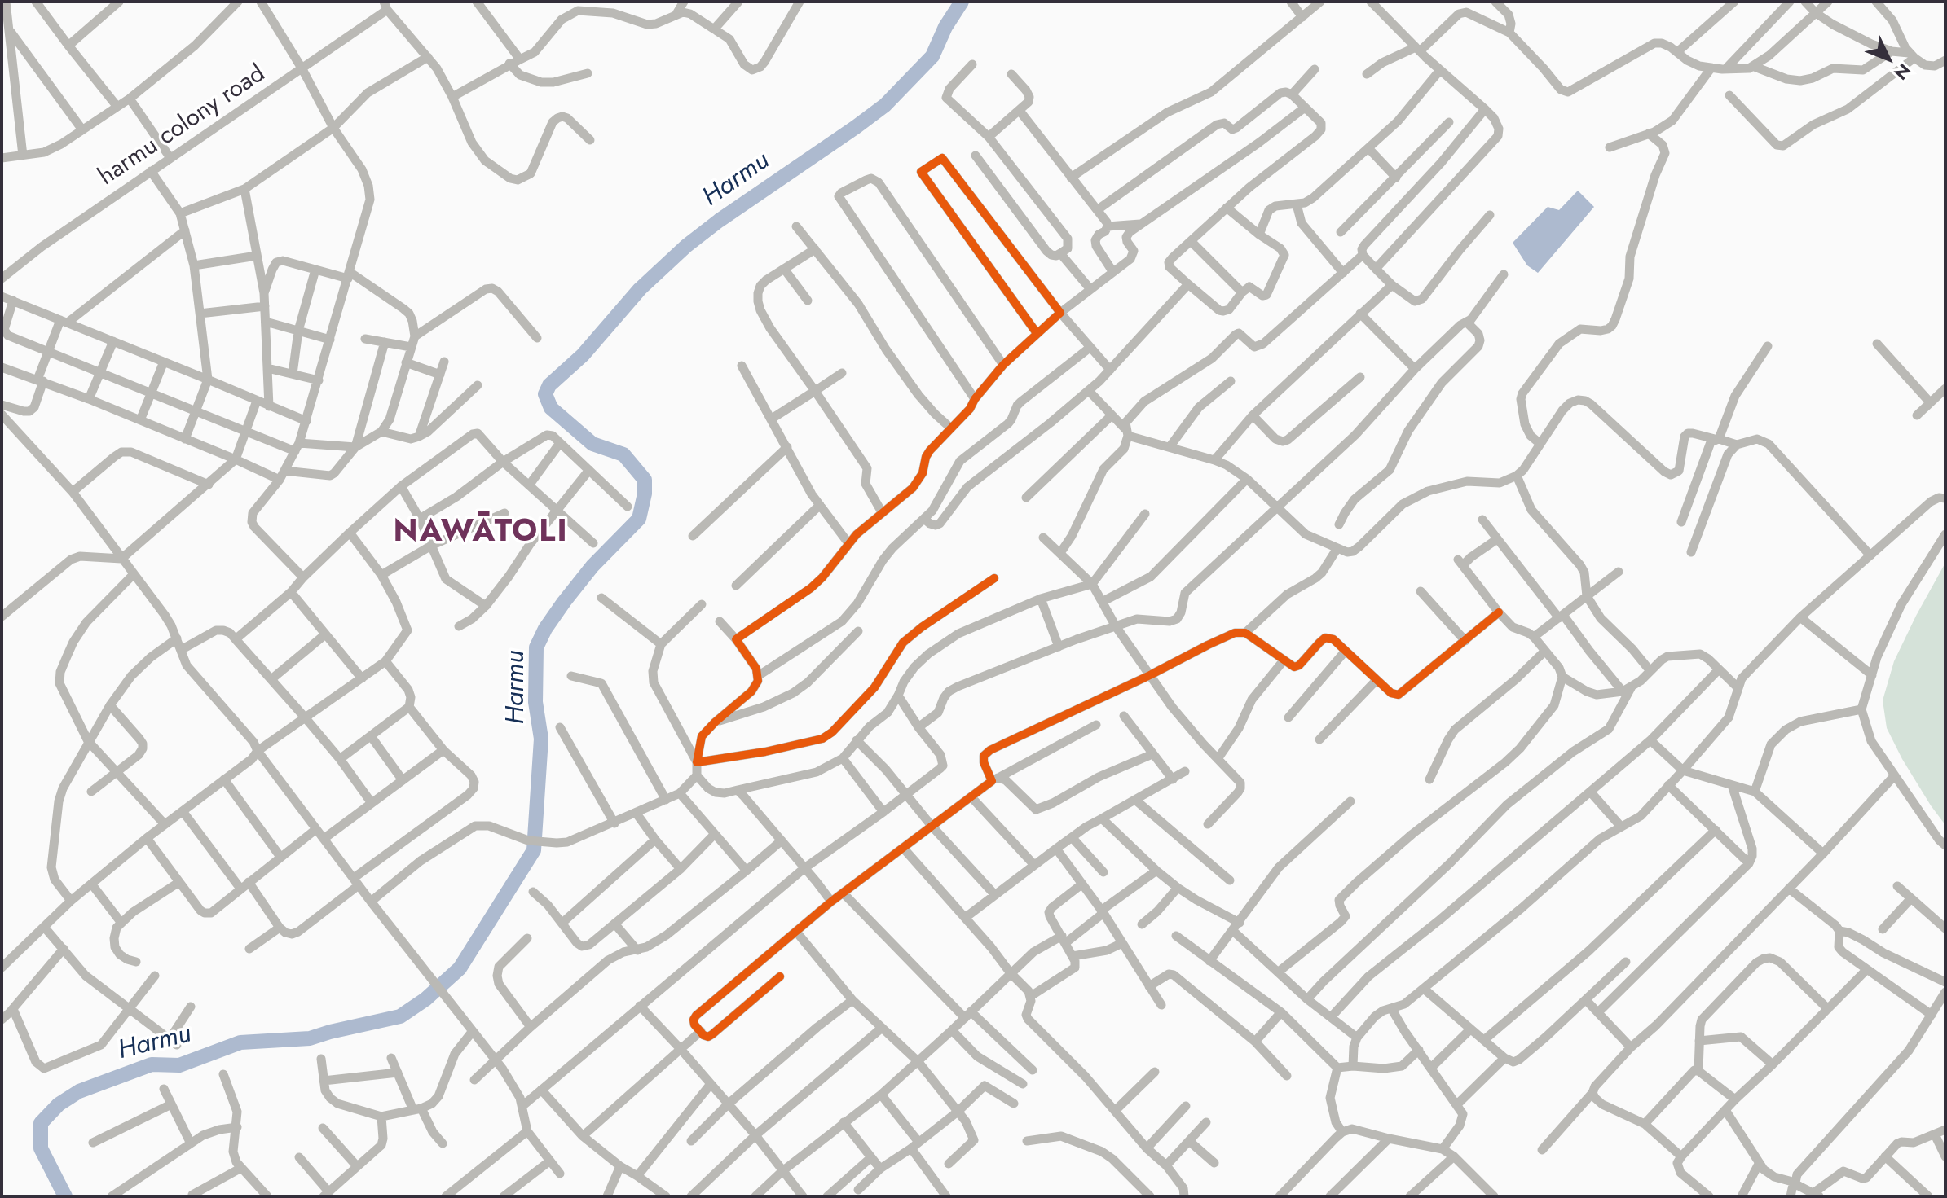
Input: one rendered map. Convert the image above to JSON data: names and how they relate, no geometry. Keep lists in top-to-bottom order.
{
  "streets": {
    "street": ["harmu colony road"]
  },
  "districts": ["NAWĀTOLI"],
  "water": ["Harmu"],
  "north": "bottom right"
}
